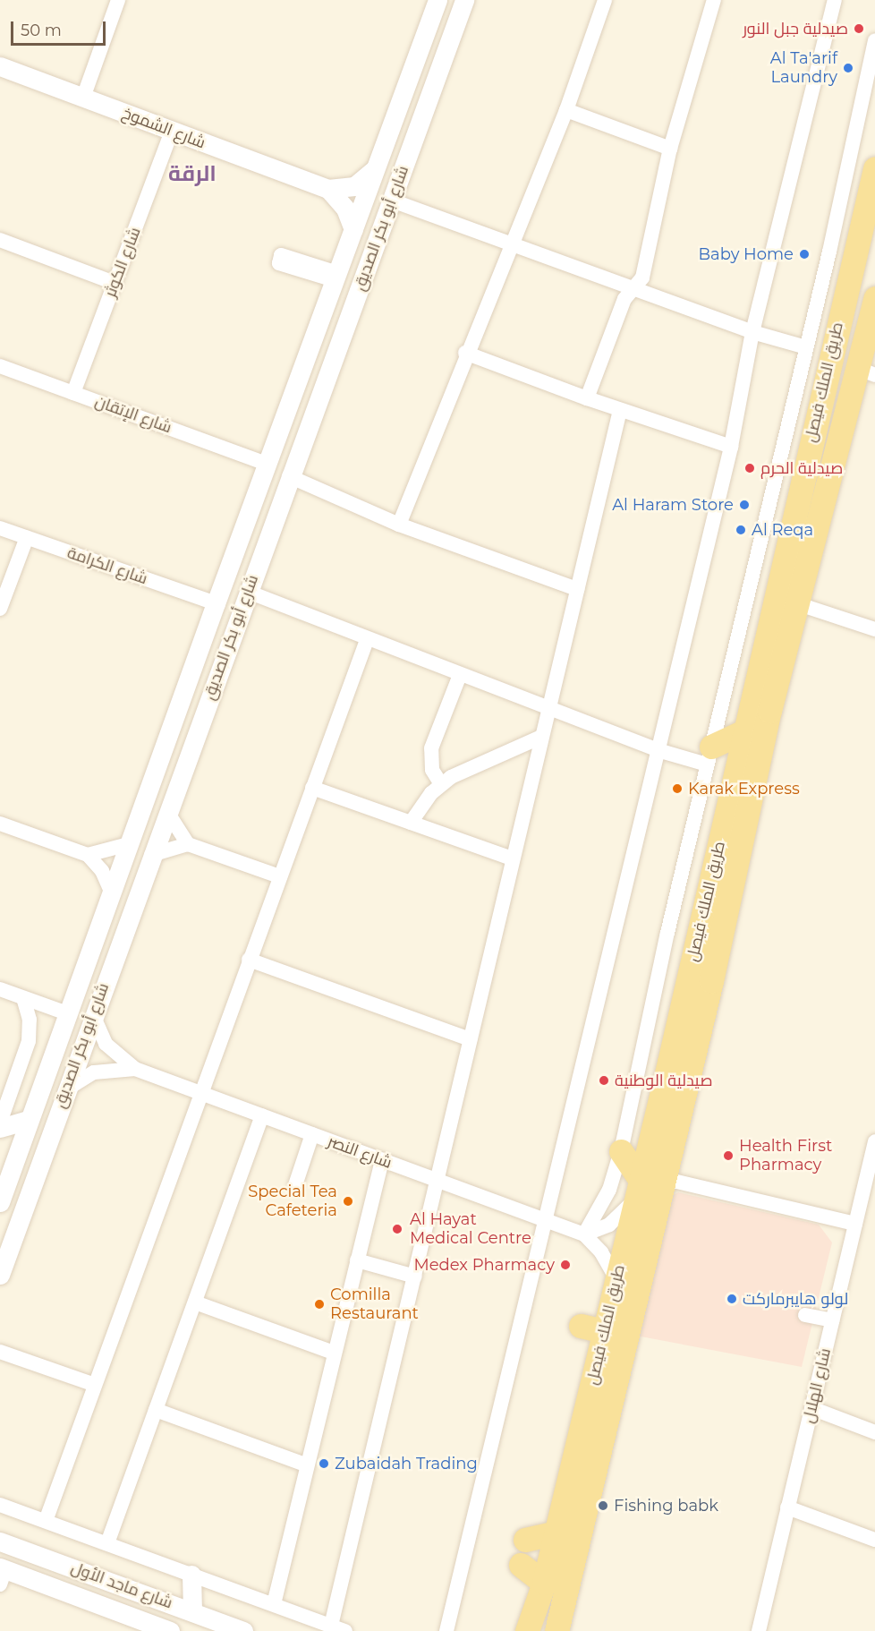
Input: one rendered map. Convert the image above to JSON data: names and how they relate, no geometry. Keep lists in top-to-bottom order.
{
  "streets": {
    "main road": ["طريق الملك فيصل"],
    "street": [
      "شارع الشموخ",
      "شارع أبو بكر الصديق",
      "شارع الكوثر",
      "شارع الإتقان",
      "شارع الكرامة",
      "شارع النصر",
      "شارع الهلال",
      "شارع ماجد الأول"
    ]
  },
  "crossings": [
    ["شارع الشموخ", "شارع أبو بكر الصديق"],
    ["شارع الشموخ", "شارع الكوثر"],
    ["شارع أبو بكر الصديق", "شارع الإتقان"],
    ["شارع أبو بكر الصديق", "شارع الكرامة"],
    ["شارع أبو بكر الصديق", "شارع النصر"],
    ["شارع الكوثر", "شارع الإتقان"],
    ["طريق الملك فيصل", "شارع النصر"]
  ],
  "districts": ["الرقة"],
  "places": [
    "صيدلية جبل النور",
    "Al Ta'arif Laundry",
    "Baby Home",
    "صيدلية الحرم",
    "Al Haram Store",
    "Al Reqa",
    "Karak Express",
    "صيدلية الوطنية",
    "Health First Pharmacy",
    "Special Tea Cafeteria",
    "Al Hayat Medical Centre",
    "Medex Pharmacy",
    "لولو هايبرماركت",
    "Comilla Restaurant",
    "Zubaidah Trading",
    "Fishing babk"
  ],
  "scale_bar": "50 m"
}
